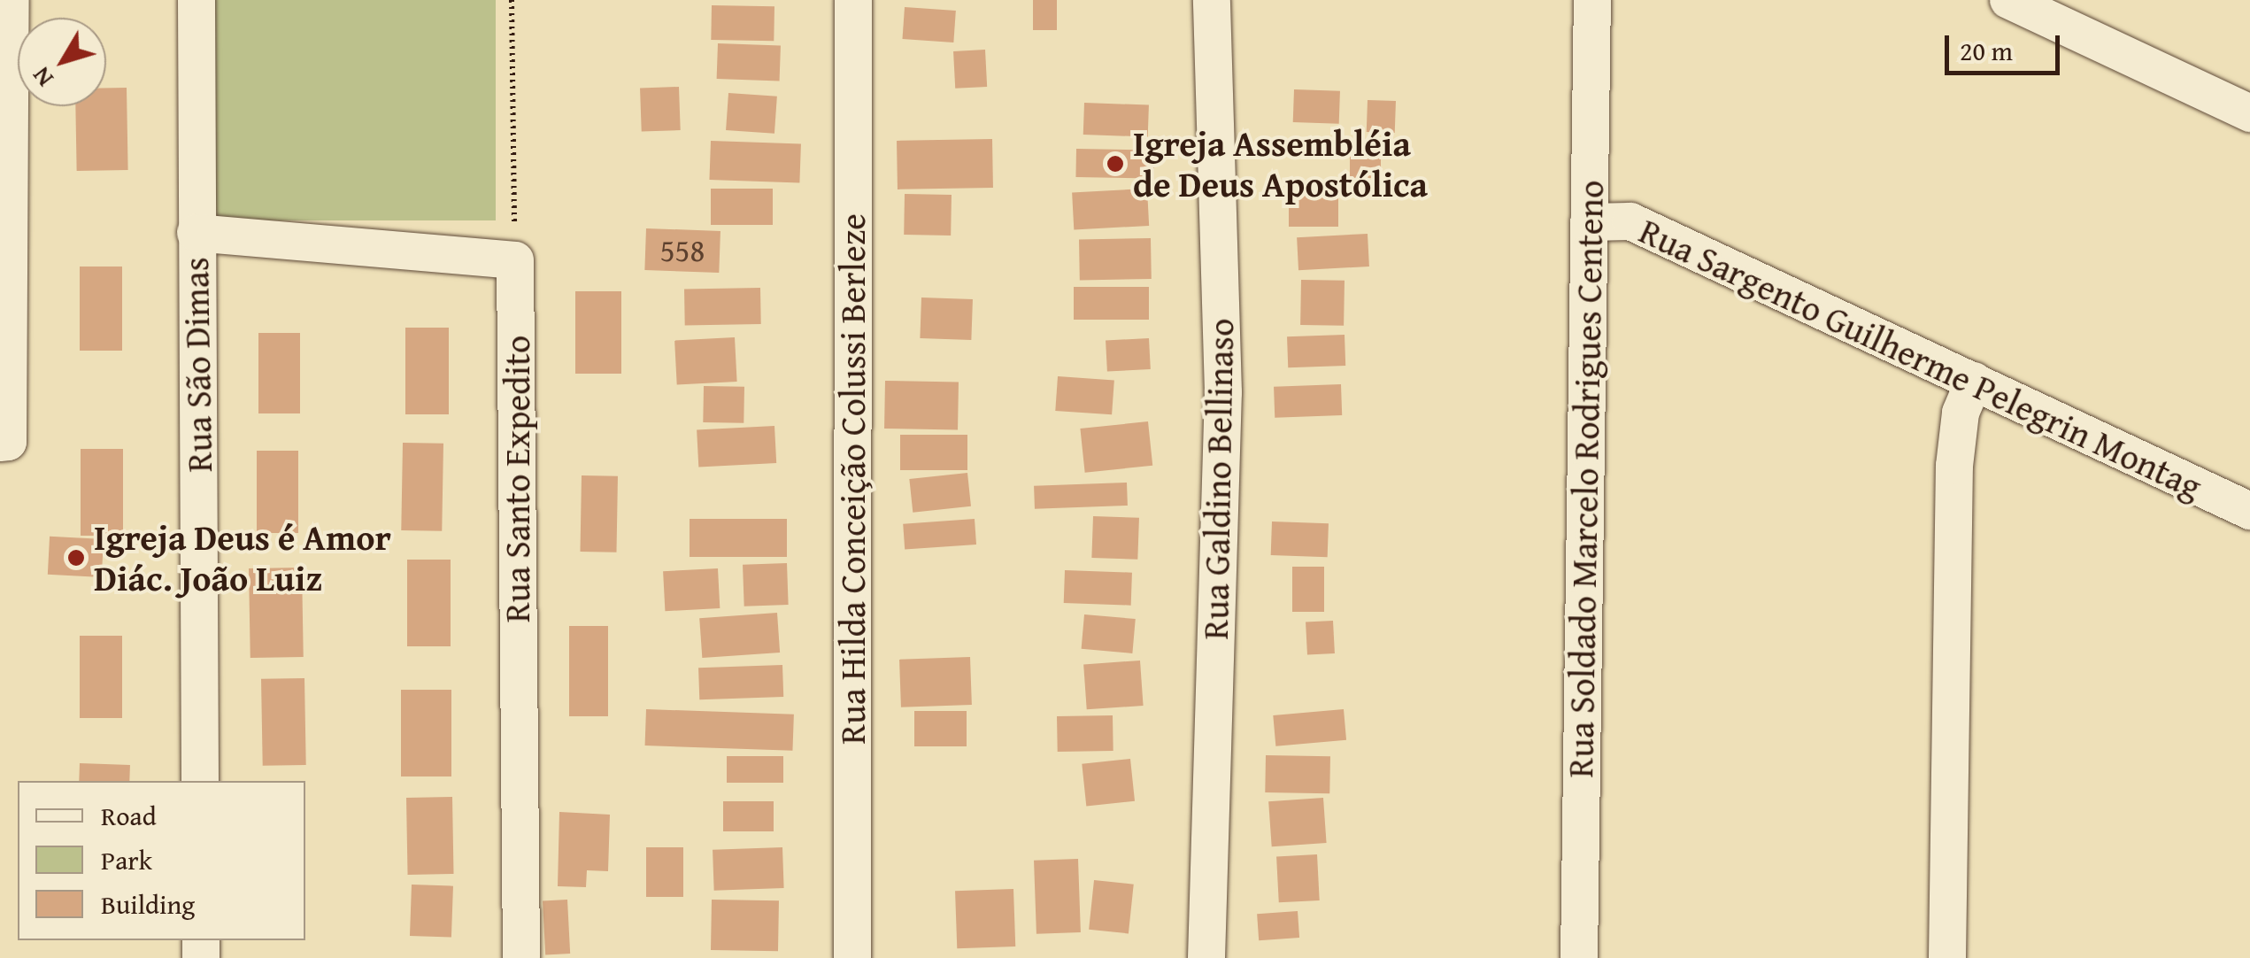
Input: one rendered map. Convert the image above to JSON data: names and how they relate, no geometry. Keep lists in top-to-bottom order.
{
  "streets": {
    "street": [
      "Rua Sargento Guilherme Pelegrin Montag",
      "Rua São Dimas",
      "Rua Santo Expedito",
      "Rua Hilda Conceição Colussi Berleze",
      "Rua Galdino Bellinaso",
      "Rua Soldado Marcelo Rodrigues Centeno"
    ]
  },
  "crossings": [
    ["Rua Sargento Guilherme Pelegrin Montag", "Rua Soldado Marcelo Rodrigues Centeno"]
  ],
  "places": ["Igreja Assembléia de Deus Apostólica", "Igreja Deus é Amor Diác. João Luiz"],
  "house_numbers": ["558"],
  "legend": ["Road", "Park", "Building"],
  "scale_bar": "20 m",
  "north": "bottom left"
}
